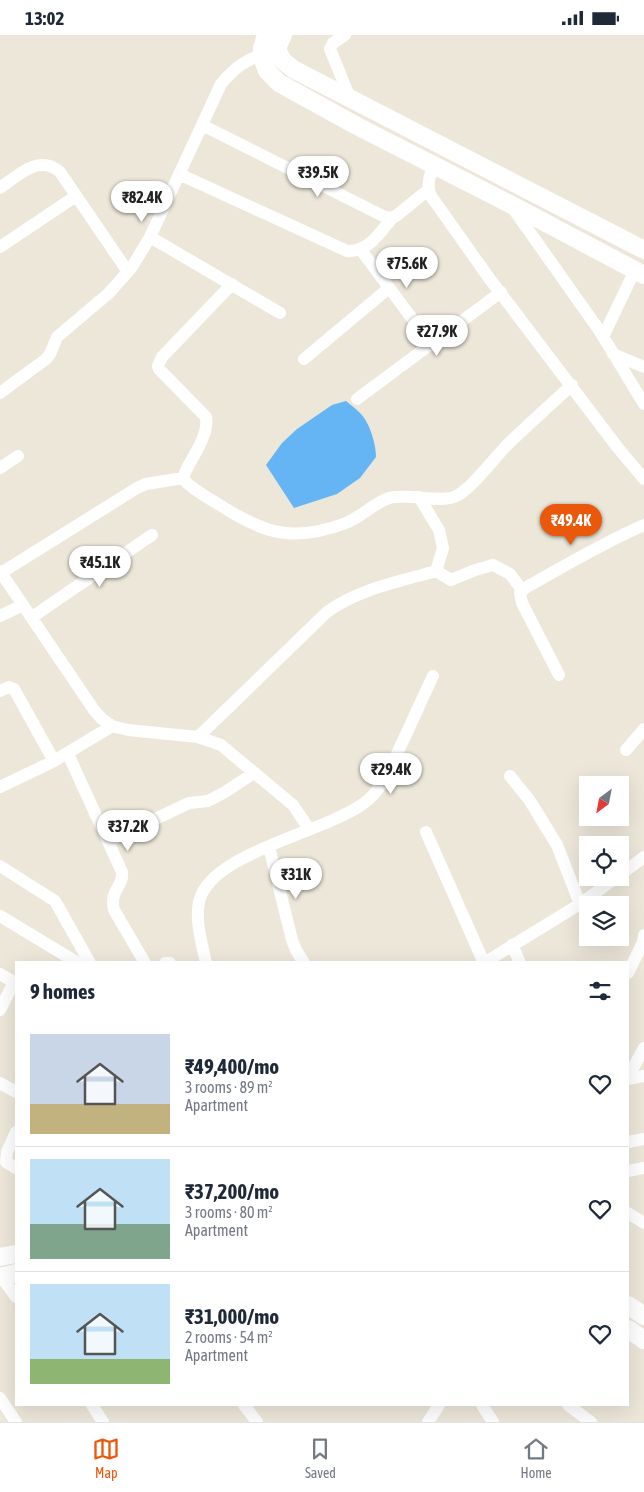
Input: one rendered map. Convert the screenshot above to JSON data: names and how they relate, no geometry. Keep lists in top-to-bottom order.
{
  "north": "bottom left",
  "page": {
    "status": "13:02",
    "price": [
      "₹39.5K",
      "₹82.4K",
      "₹75.6K",
      "₹27.9K",
      "₹49.4K",
      "₹45.1K",
      "₹29.4K",
      "₹37.2K",
      "₹31K"
    ],
    "heading": "9 homes",
    "list": [
      {
        "name": "₹49,400/mo",
        "note": "3 rooms · 89 m² · Apartment"
      },
      {
        "name": "₹37,200/mo",
        "note": "3 rooms · 80 m² · Apartment"
      },
      {
        "name": "₹31,000/mo",
        "note": "2 rooms · 54 m² · Apartment"
      }
    ],
    "tabs": ["Map", "Saved", "Home"]
  }
}
